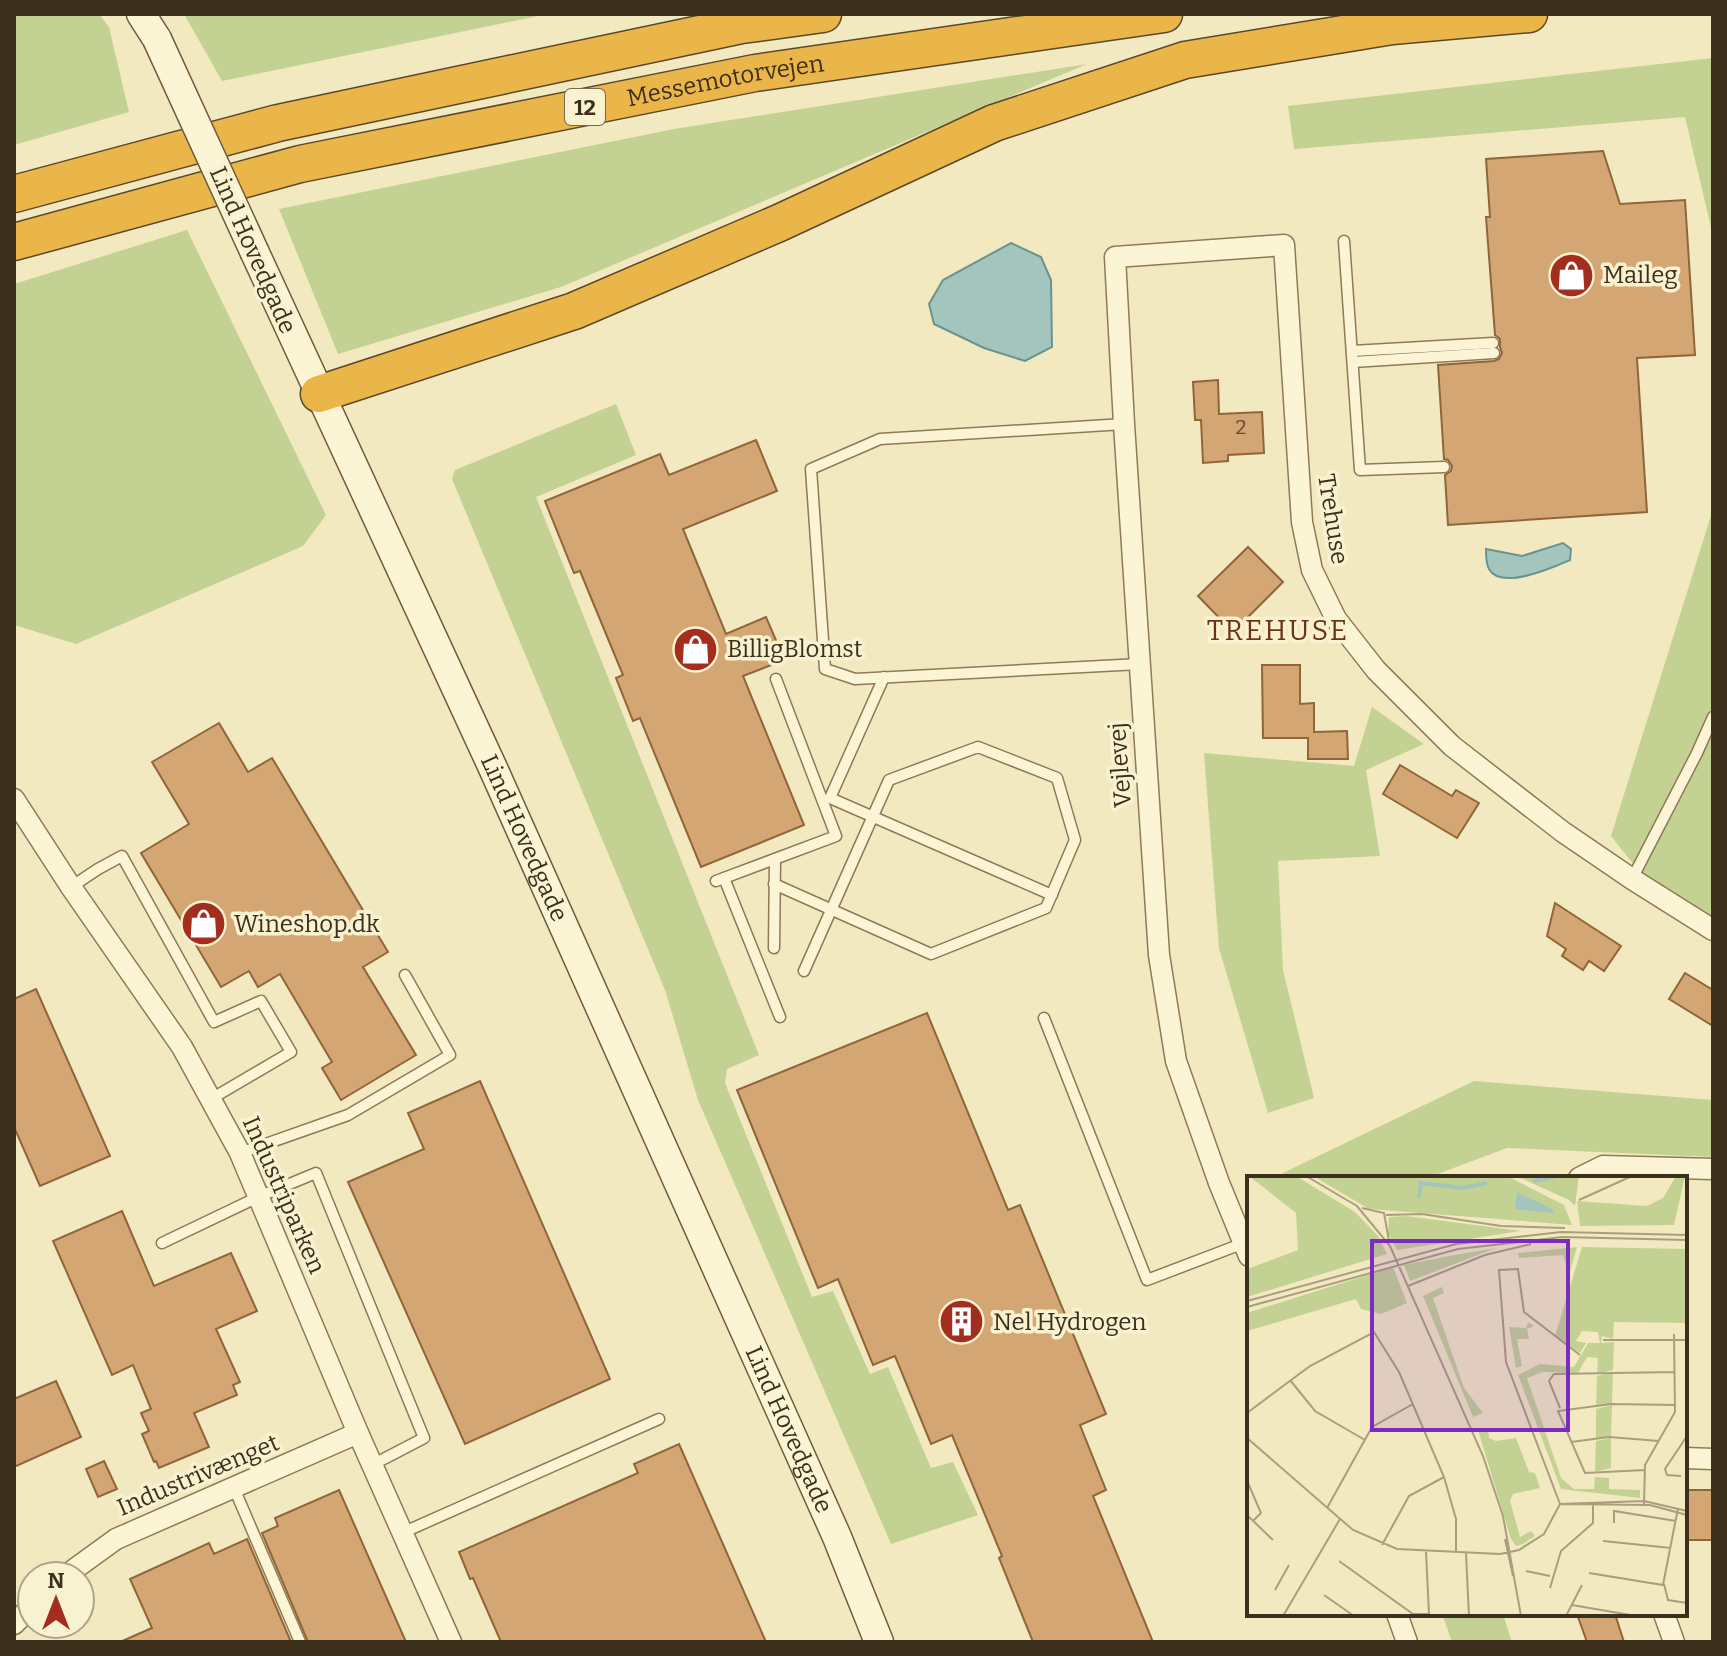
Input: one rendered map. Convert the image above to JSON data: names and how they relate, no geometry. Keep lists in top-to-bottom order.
{
  "streets": {
    "highway": ["Messemotorvejen", "12"],
    "main road": ["Lind Hovedgade"],
    "street": [
      "Trehuse",
      "Vejlevej",
      "Industriparken",
      "Industrivænget"
    ]
  },
  "crossings": [
    ["Trehuse", "Vejlevej"],
    ["Industriparken", "Industrivænget"]
  ],
  "districts": ["TREHUSE"],
  "places": {
    "shop": ["Maileg", "BilligBlomst", "Wineshop.dk"],
    "building": ["Nel Hydrogen"]
  },
  "house_numbers": ["2"],
  "north": "top"
}
